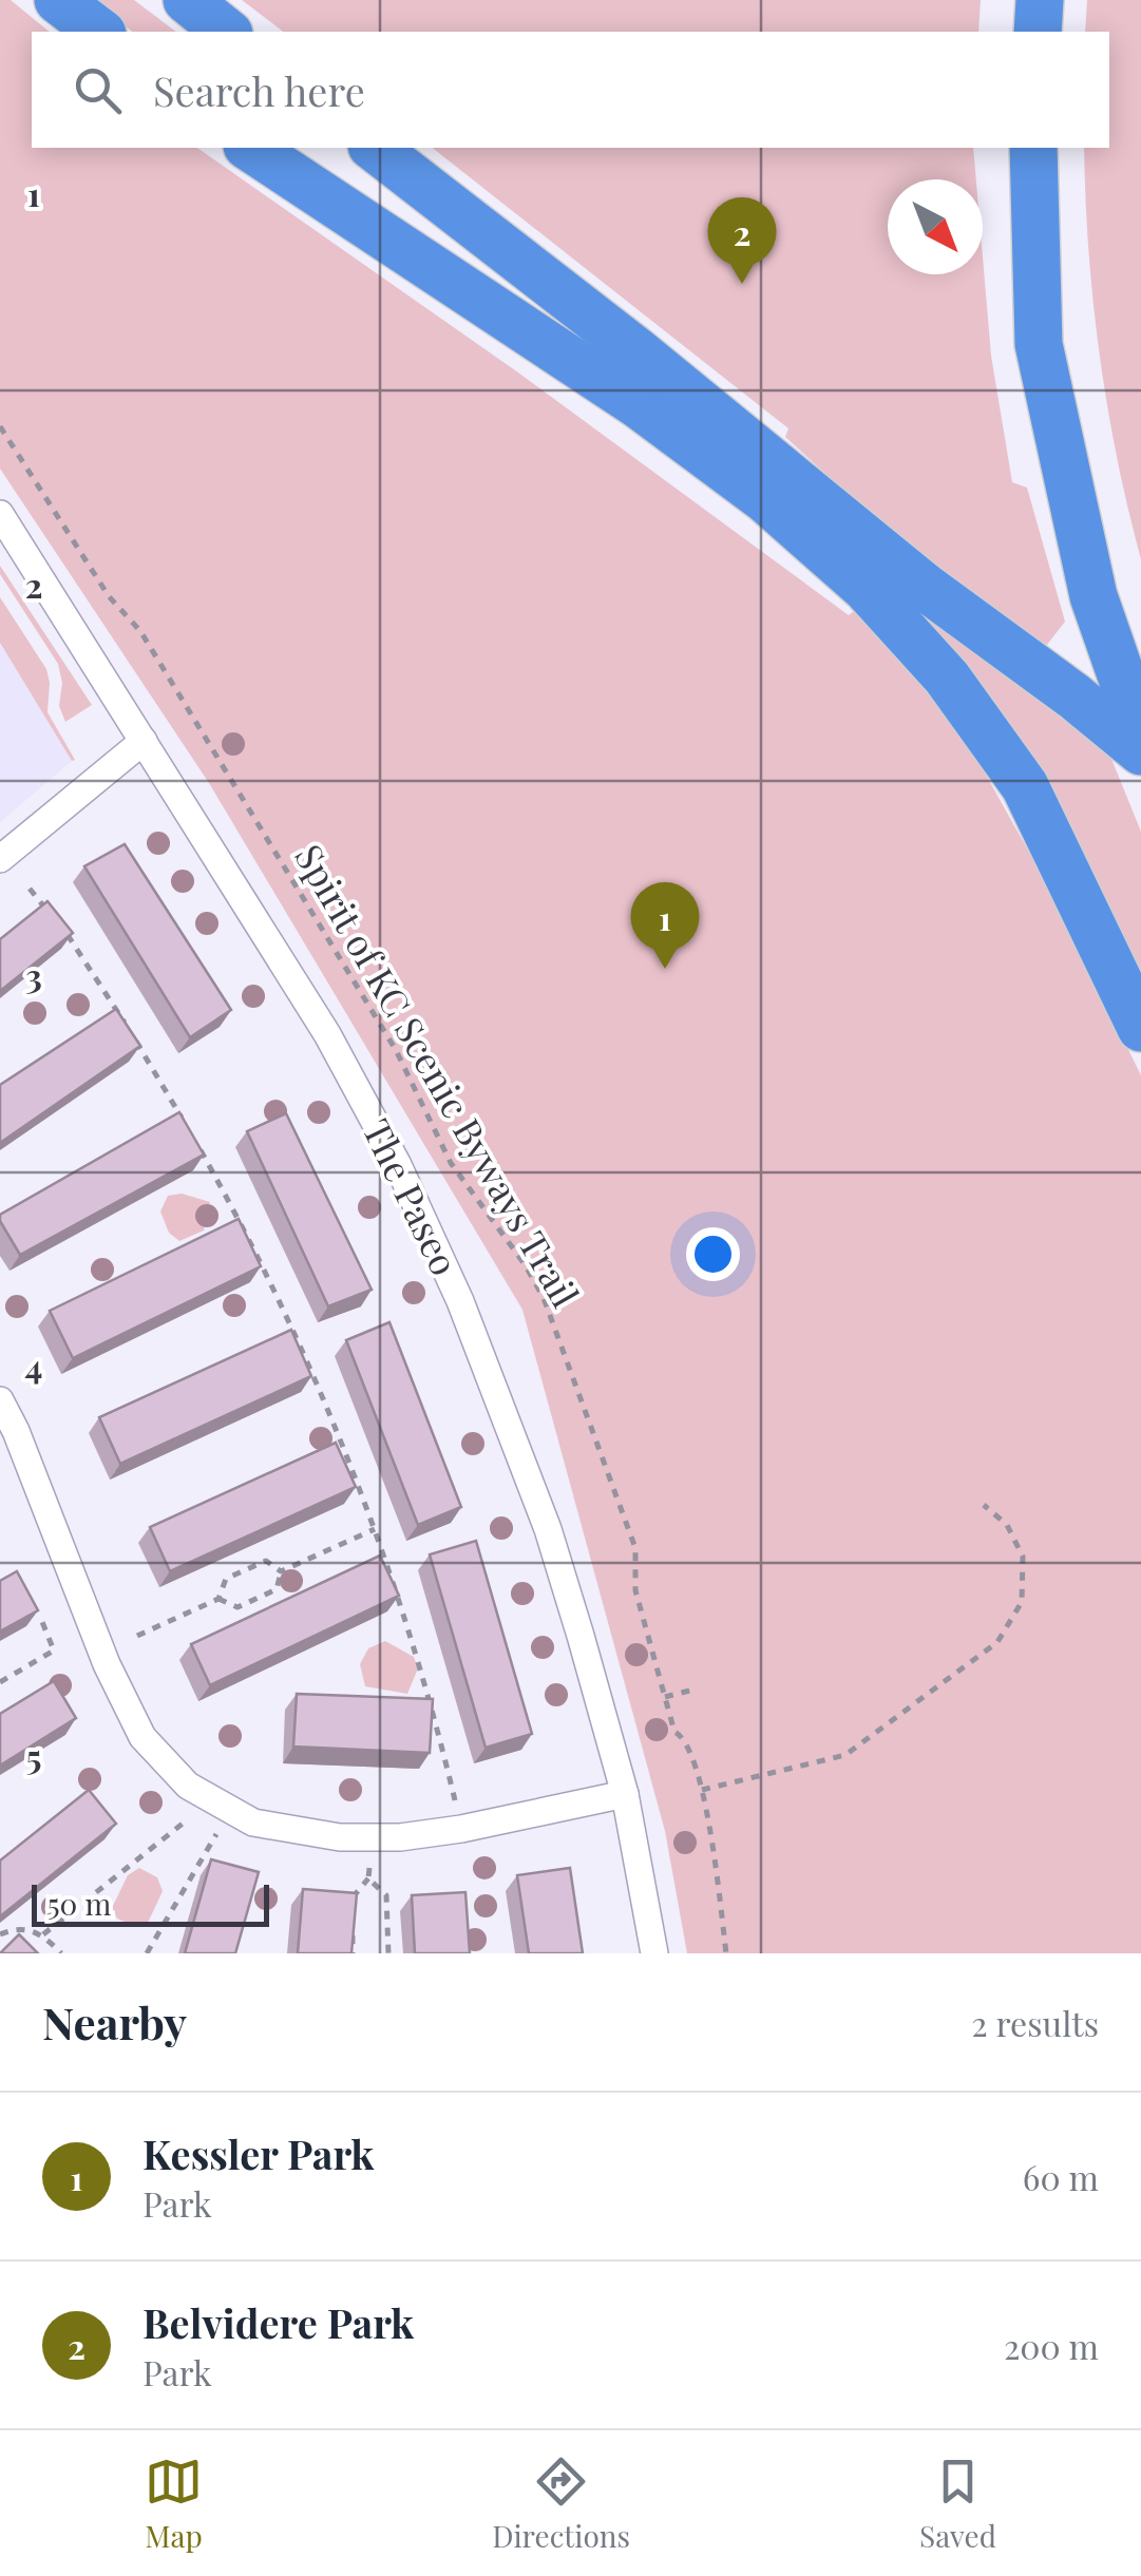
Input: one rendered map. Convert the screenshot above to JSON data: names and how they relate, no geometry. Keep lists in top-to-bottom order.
{
  "streets": {
    "street": ["The Paseo"],
    "path": ["Spirit of KC Scenic Byways Trail"]
  },
  "scale_bar": "50 m",
  "north": "bottom right",
  "page": {
    "search": "Search here",
    "pins": ["2", "1"],
    "scale": "50 m",
    "heading": ["Nearby", "2 results"],
    "list": [
      {
        "mark": "1",
        "name": "Kessler Park",
        "note": "Park",
        "value": "60 m"
      },
      {
        "mark": "2",
        "name": "Belvidere Park",
        "note": "Park",
        "value": "200 m"
      }
    ],
    "nav": ["Map", "Directions", "Saved"]
  },
  "grid": {
    "rows": [
      "1",
      "2",
      "3",
      "4",
      "5"
    ]
  }
}
